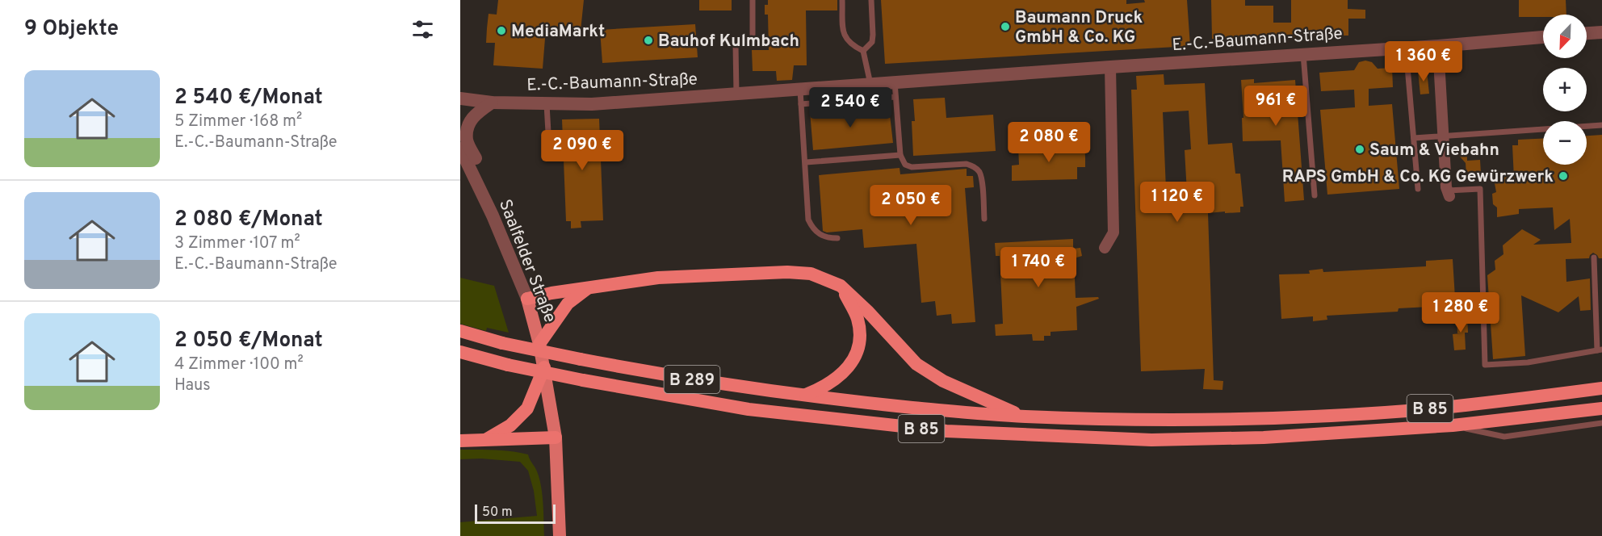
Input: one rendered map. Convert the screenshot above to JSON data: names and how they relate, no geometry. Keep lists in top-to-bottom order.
{
  "streets": {
    "highway": ["B 289", "B 85"],
    "main road": ["Saalfelder Straße"],
    "street": ["E.-C.-Baumann-Straße"]
  },
  "crossings": [
    ["B 289", "B 85"]
  ],
  "places": [
    "Baumann Druck GmbH & Co. KG",
    "MediaMarkt",
    "Bauhof Kulmbach",
    "Saum & Viebahn",
    "RAPS GmbH & Co. KG Gewürzwerk"
  ],
  "scale_bar": "50 m",
  "north": "bottom left",
  "page": {
    "heading": "9 Objekte",
    "map_buttons": ["+", "−"],
    "price": [
      "1 360 €",
      "961 €",
      "2 540 €",
      "2 080 €",
      "2 090 €",
      "1 120 €",
      "2 050 €",
      "1 740 €",
      "1 280 €"
    ],
    "list": [
      {
        "name": "2 540 €/Monat",
        "note": "5 Zimmer · 168 m² · E.-C.-Baumann-Straße"
      },
      {
        "name": "2 080 €/Monat",
        "note": "3 Zimmer · 107 m² · E.-C.-Baumann-Straße"
      },
      {
        "name": "2 050 €/Monat",
        "note": "4 Zimmer · 100 m² · Haus"
      }
    ],
    "scale": "50 m"
  }
}
